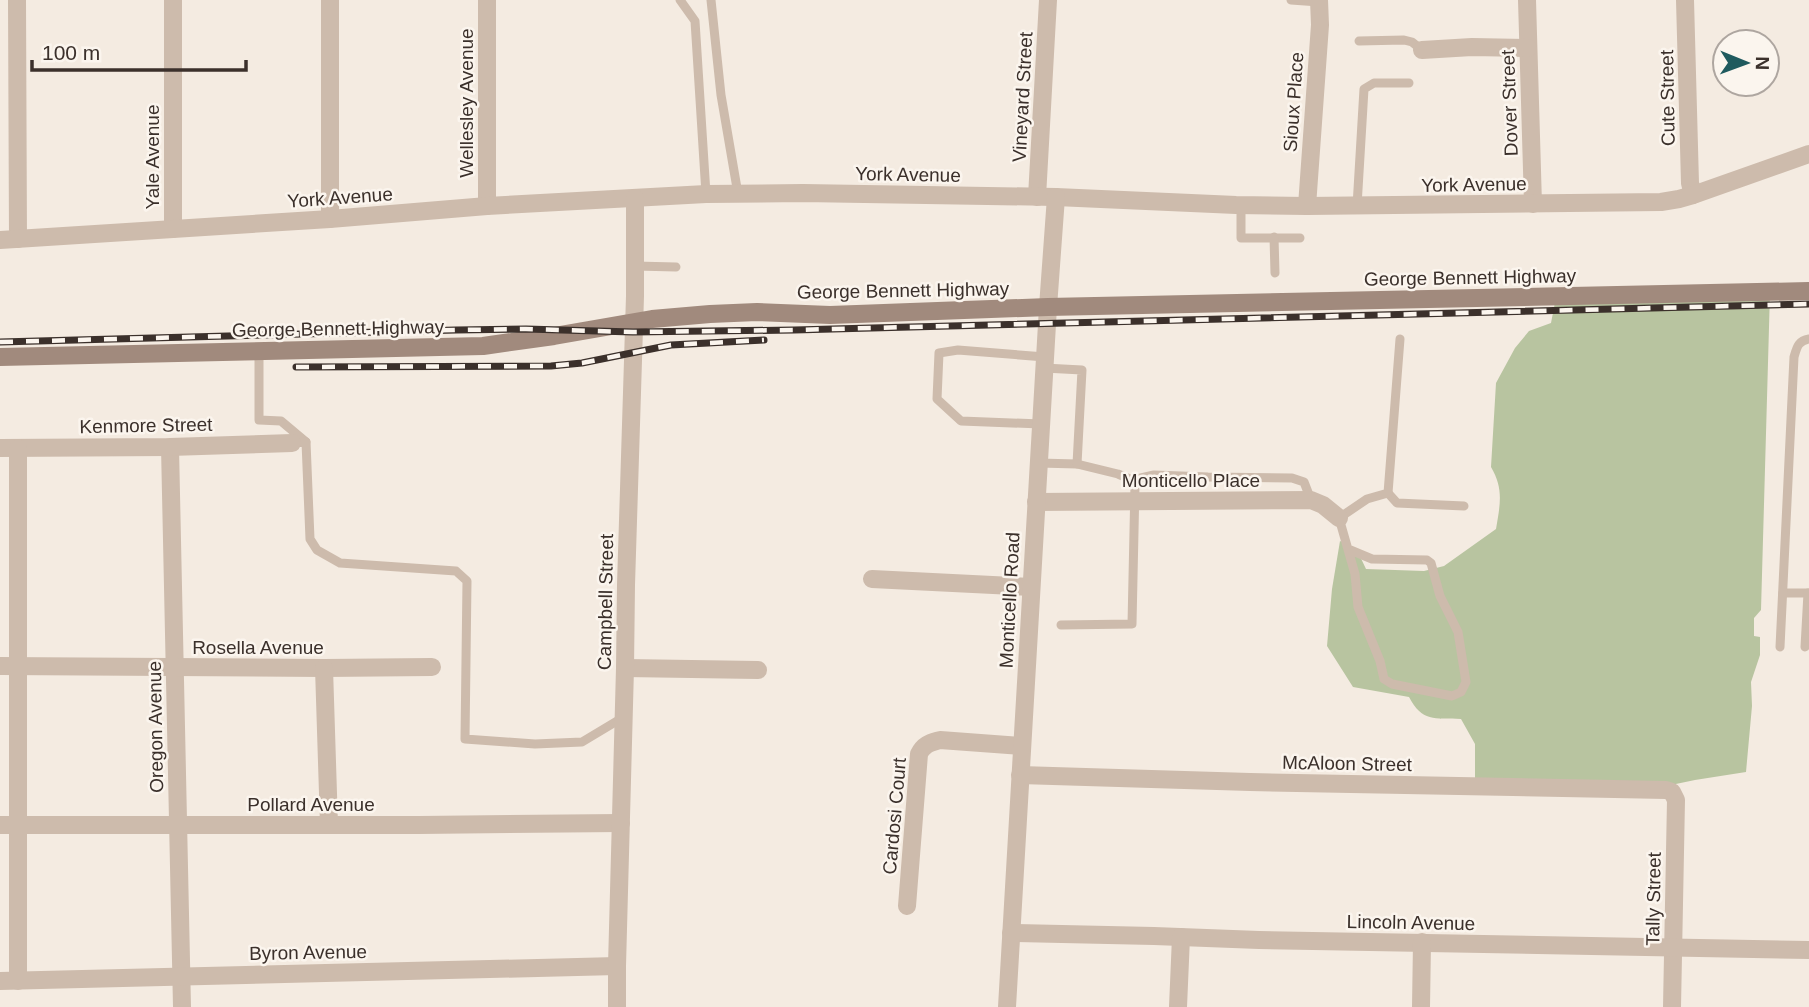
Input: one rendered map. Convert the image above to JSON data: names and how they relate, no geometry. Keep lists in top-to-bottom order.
{
  "streets": {
    "main road": ["George Bennett Highway"],
    "street": [
      "Vineyard Street",
      "Cute Street",
      "Sioux Place",
      "Wellesley Avenue",
      "Dover Street",
      "Yale Avenue",
      "York Avenue",
      "Kenmore Street",
      "Monticello Place",
      "Monticello Road",
      "Campbell Street",
      "Rosella Avenue",
      "Oregon Avenue",
      "McAloon Street",
      "Pollard Avenue",
      "Cardosi Court",
      "Tally Street",
      "Lincoln Avenue",
      "Byron Avenue"
    ]
  },
  "crossings": [
    ["Vineyard Street", "York Avenue"],
    ["Cute Street", "York Avenue"],
    ["Sioux Place", "York Avenue"],
    ["Wellesley Avenue", "York Avenue"],
    ["Dover Street", "York Avenue"],
    ["Yale Avenue", "York Avenue"],
    ["York Avenue", "Monticello Road"],
    ["York Avenue", "Campbell Street"],
    ["George Bennett Highway", "Monticello Road"],
    ["George Bennett Highway", "Campbell Street"],
    ["Kenmore Street", "Oregon Avenue"],
    ["Monticello Place", "Monticello Road"],
    ["Monticello Road", "McAloon Street"],
    ["Monticello Road", "Cardosi Court"],
    ["Monticello Road", "Lincoln Avenue"],
    ["Campbell Street", "Pollard Avenue"],
    ["Campbell Street", "Byron Avenue"],
    ["Rosella Avenue", "Oregon Avenue"],
    ["Oregon Avenue", "Pollard Avenue"],
    ["Oregon Avenue", "Byron Avenue"],
    ["McAloon Street", "Tally Street"],
    ["Tally Street", "Lincoln Avenue"]
  ],
  "scale_bar": "100 m",
  "north": "right"
}
